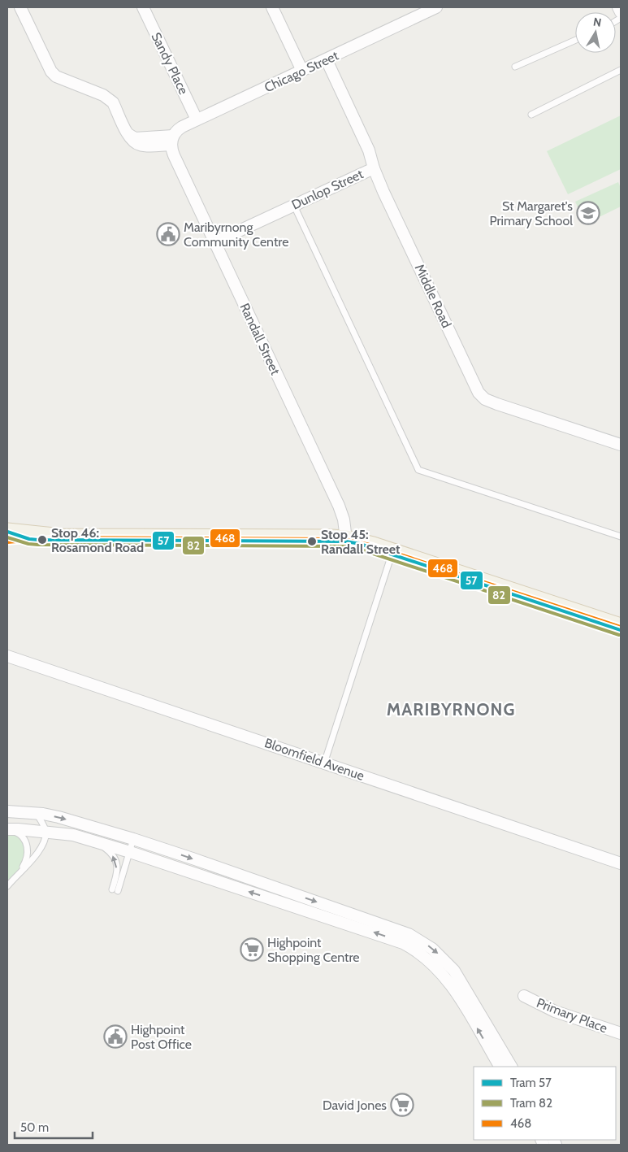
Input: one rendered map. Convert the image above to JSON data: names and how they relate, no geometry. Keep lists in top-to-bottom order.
{
  "streets": {
    "street": [
      "Sandy Place",
      "Chicago Street",
      "Dunlop Street",
      "Middle Road",
      "Randall Street",
      "Bloomfield Avenue",
      "Primary Place"
    ]
  },
  "crossings": [
    ["Sandy Place", "Chicago Street"],
    ["Chicago Street", "Middle Road"],
    ["Chicago Street", "Randall Street"],
    ["Dunlop Street", "Middle Road"],
    ["Dunlop Street", "Randall Street"]
  ],
  "districts": ["MARIBYRNONG"],
  "places": {
    "school or university": ["St Margaret's Primary School"],
    "public building": ["Maribyrnong Community Centre", "Highpoint Post Office"],
    "other": ["Stop 46: Rosamond Road", "Stop 45: Randall Street"],
    "supermarket": ["Highpoint Shopping Centre", "David Jones"]
  },
  "lines": ["tram line 57", "tram line 82", "transit line 468"],
  "legend": ["Tram 57", "Tram 82", "468"],
  "scale_bar": "50 m",
  "north": "top"
}
